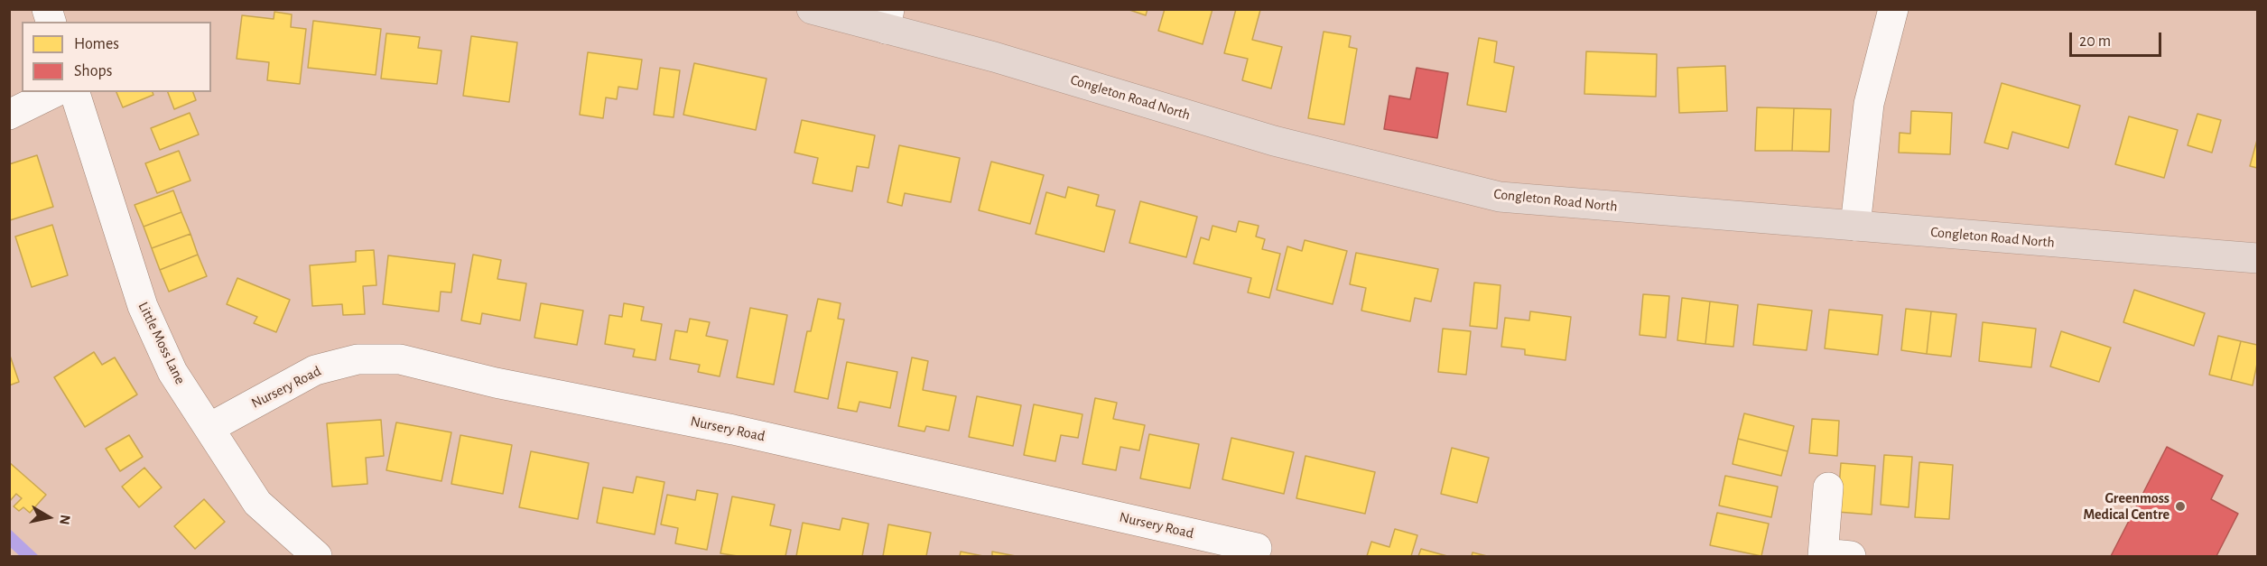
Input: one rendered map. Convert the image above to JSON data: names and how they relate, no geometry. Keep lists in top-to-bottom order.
{
  "streets": {
    "highway": ["Congleton Road North"],
    "street": ["Little Moss Lane", "Nursery Road"]
  },
  "crossings": [
    ["Little Moss Lane", "Nursery Road"]
  ],
  "places": ["Greenmoss Medical Centre"],
  "legend": ["Homes", "Shops"],
  "scale_bar": "20 m",
  "north": "right"
}
